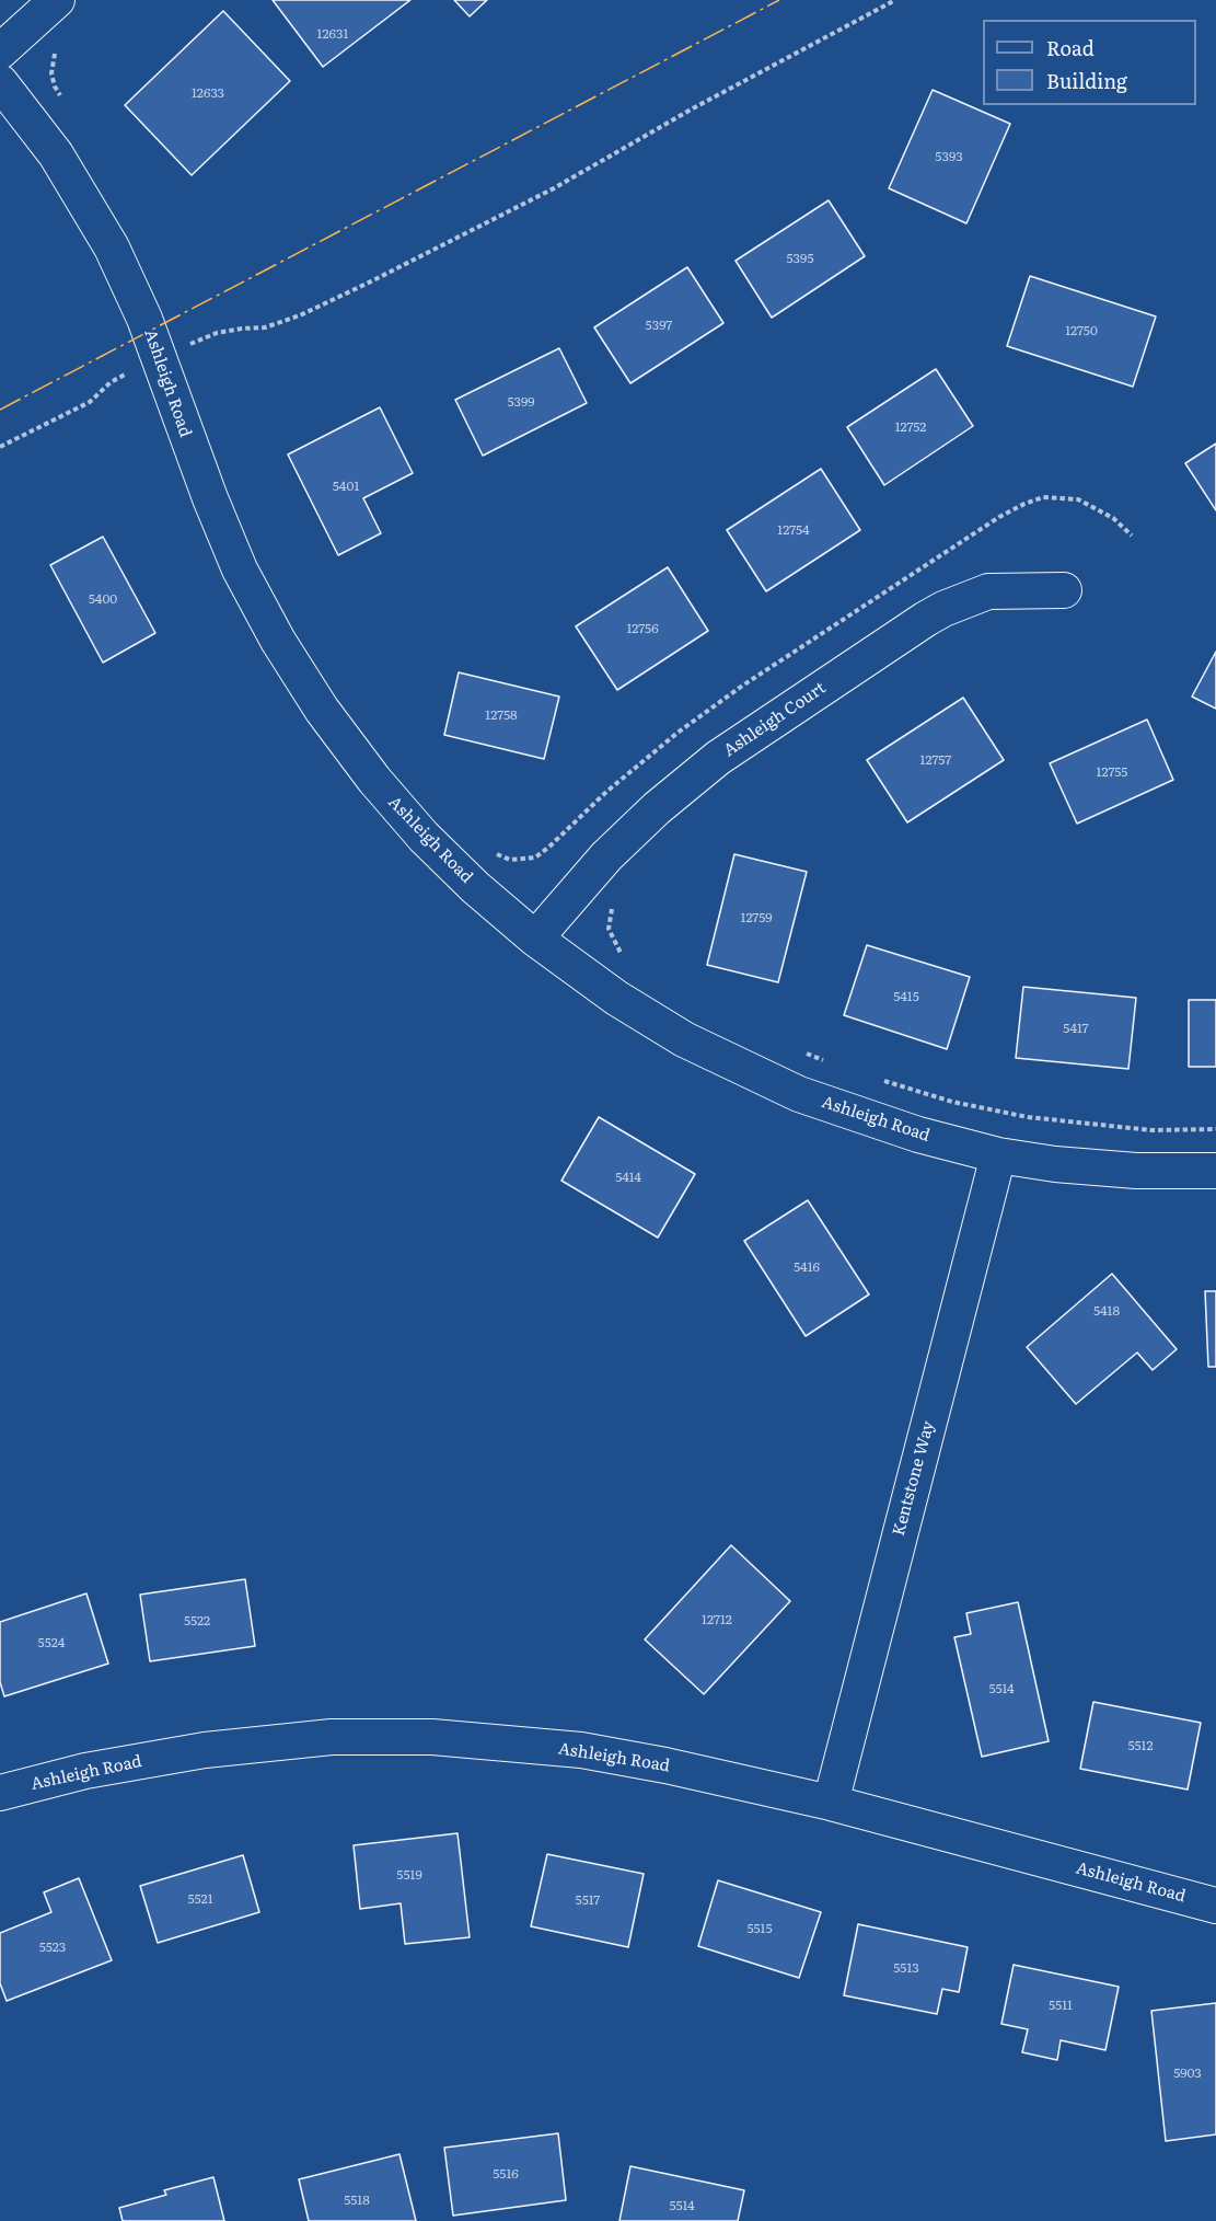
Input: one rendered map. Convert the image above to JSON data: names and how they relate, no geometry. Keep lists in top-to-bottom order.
{
  "streets": {
    "street": ["Ashleigh Road", "Ashleigh Court", "Kentstone Way"]
  },
  "crossings": [
    ["Ashleigh Road", "Ashleigh Court"],
    ["Ashleigh Road", "Kentstone Way"]
  ],
  "house_numbers": [
    "12631",
    "12633",
    "5393",
    "5395",
    "5397",
    "12750",
    "5399",
    "12752",
    "5401",
    "12754",
    "5400",
    "12756",
    "12758",
    "12757",
    "12755",
    "12759",
    "5415",
    "5417",
    "5414",
    "5416",
    "5418",
    "12712",
    "5522",
    "5524",
    "5514",
    "5512",
    "5519",
    "5521",
    "5517",
    "5515",
    "5523",
    "5513",
    "5511",
    "5903",
    "5516",
    "5518",
    "5514"
  ],
  "legend": ["Road", "Building"]
}
